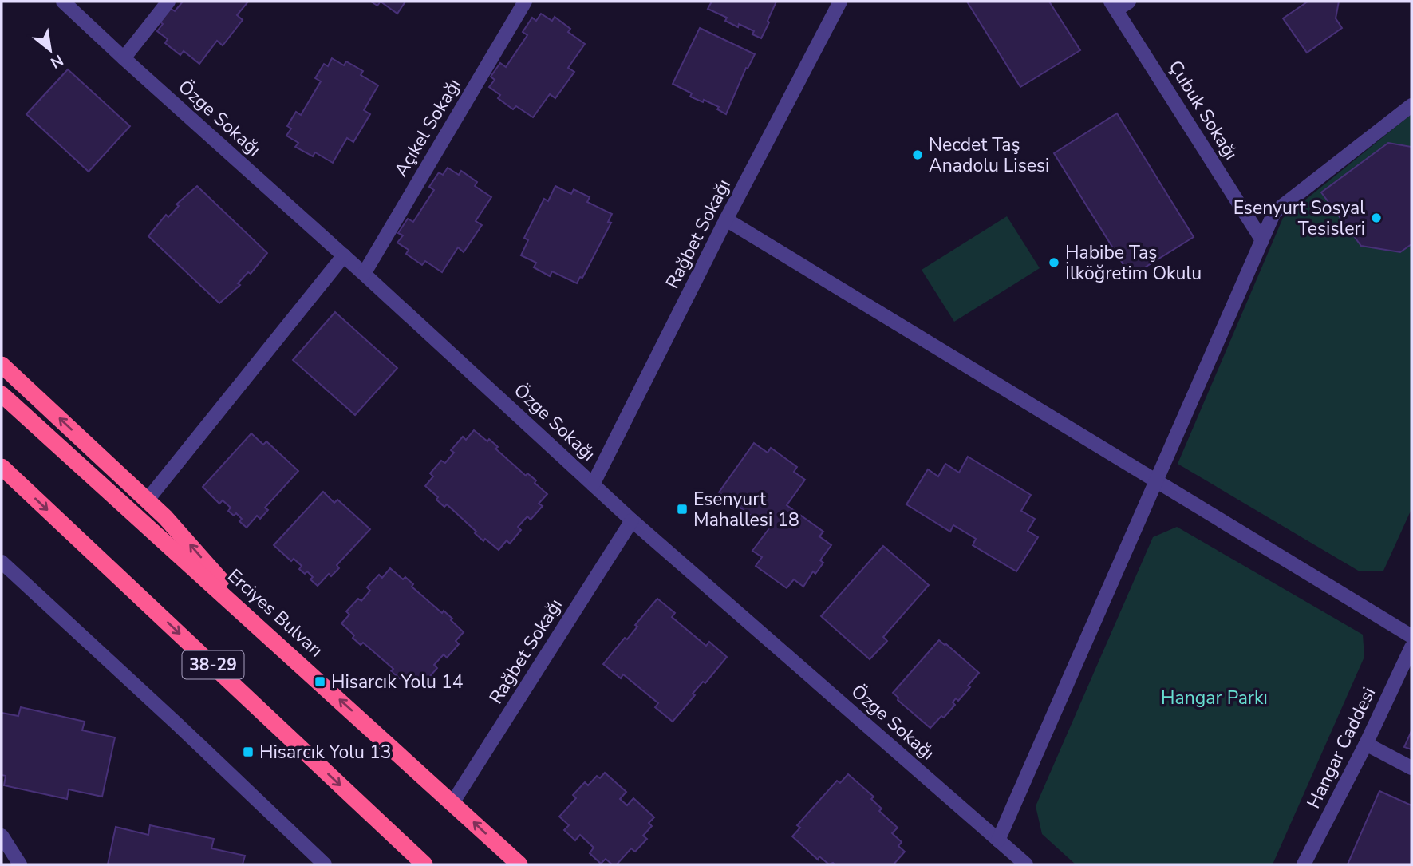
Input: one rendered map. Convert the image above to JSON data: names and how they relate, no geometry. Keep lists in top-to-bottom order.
{
  "streets": {
    "highway": ["Erciyes Bulvarı", "38-29"],
    "street": [
      "Çubuk Sokağı",
      "Özge Sokağı",
      "Açıkel Sokağı",
      "Rağbet Sokağı",
      "Hangar Caddesi"
    ]
  },
  "crossings": [
    ["Özge Sokağı", "Açıkel Sokağı"],
    ["Özge Sokağı", "Rağbet Sokağı"],
    ["Rağbet Sokağı", "Erciyes Bulvarı"]
  ],
  "parks": ["Hangar Parkı"],
  "places": {
    "other": ["Necdet Taş Anadolu Lisesi", "Esenyurt Sosyal Tesisleri", "Habibe Taş İlköğretim Okulu"],
    "transit": ["Esenyurt Mahallesi 18", "Hisarcık Yolu 14", "Hisarcık Yolu 13"]
  },
  "north": "bottom right"
}
